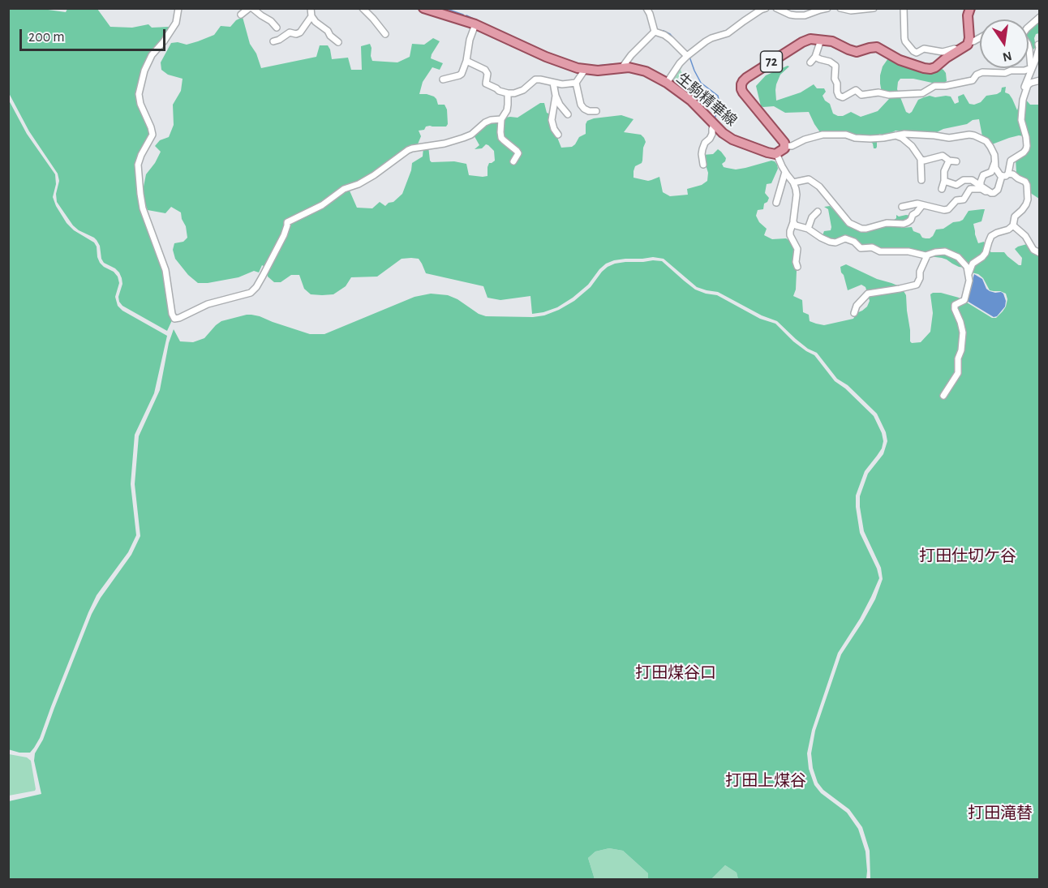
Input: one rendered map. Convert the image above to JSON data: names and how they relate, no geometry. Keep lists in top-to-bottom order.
{
  "streets": {
    "main road": ["72", "生駒精華線"]
  },
  "districts": [
    "打田仕切ケ谷",
    "打田煤谷口",
    "打田上煤谷",
    "打田滝替"
  ],
  "scale_bar": "200 m",
  "north": "bottom"
}
